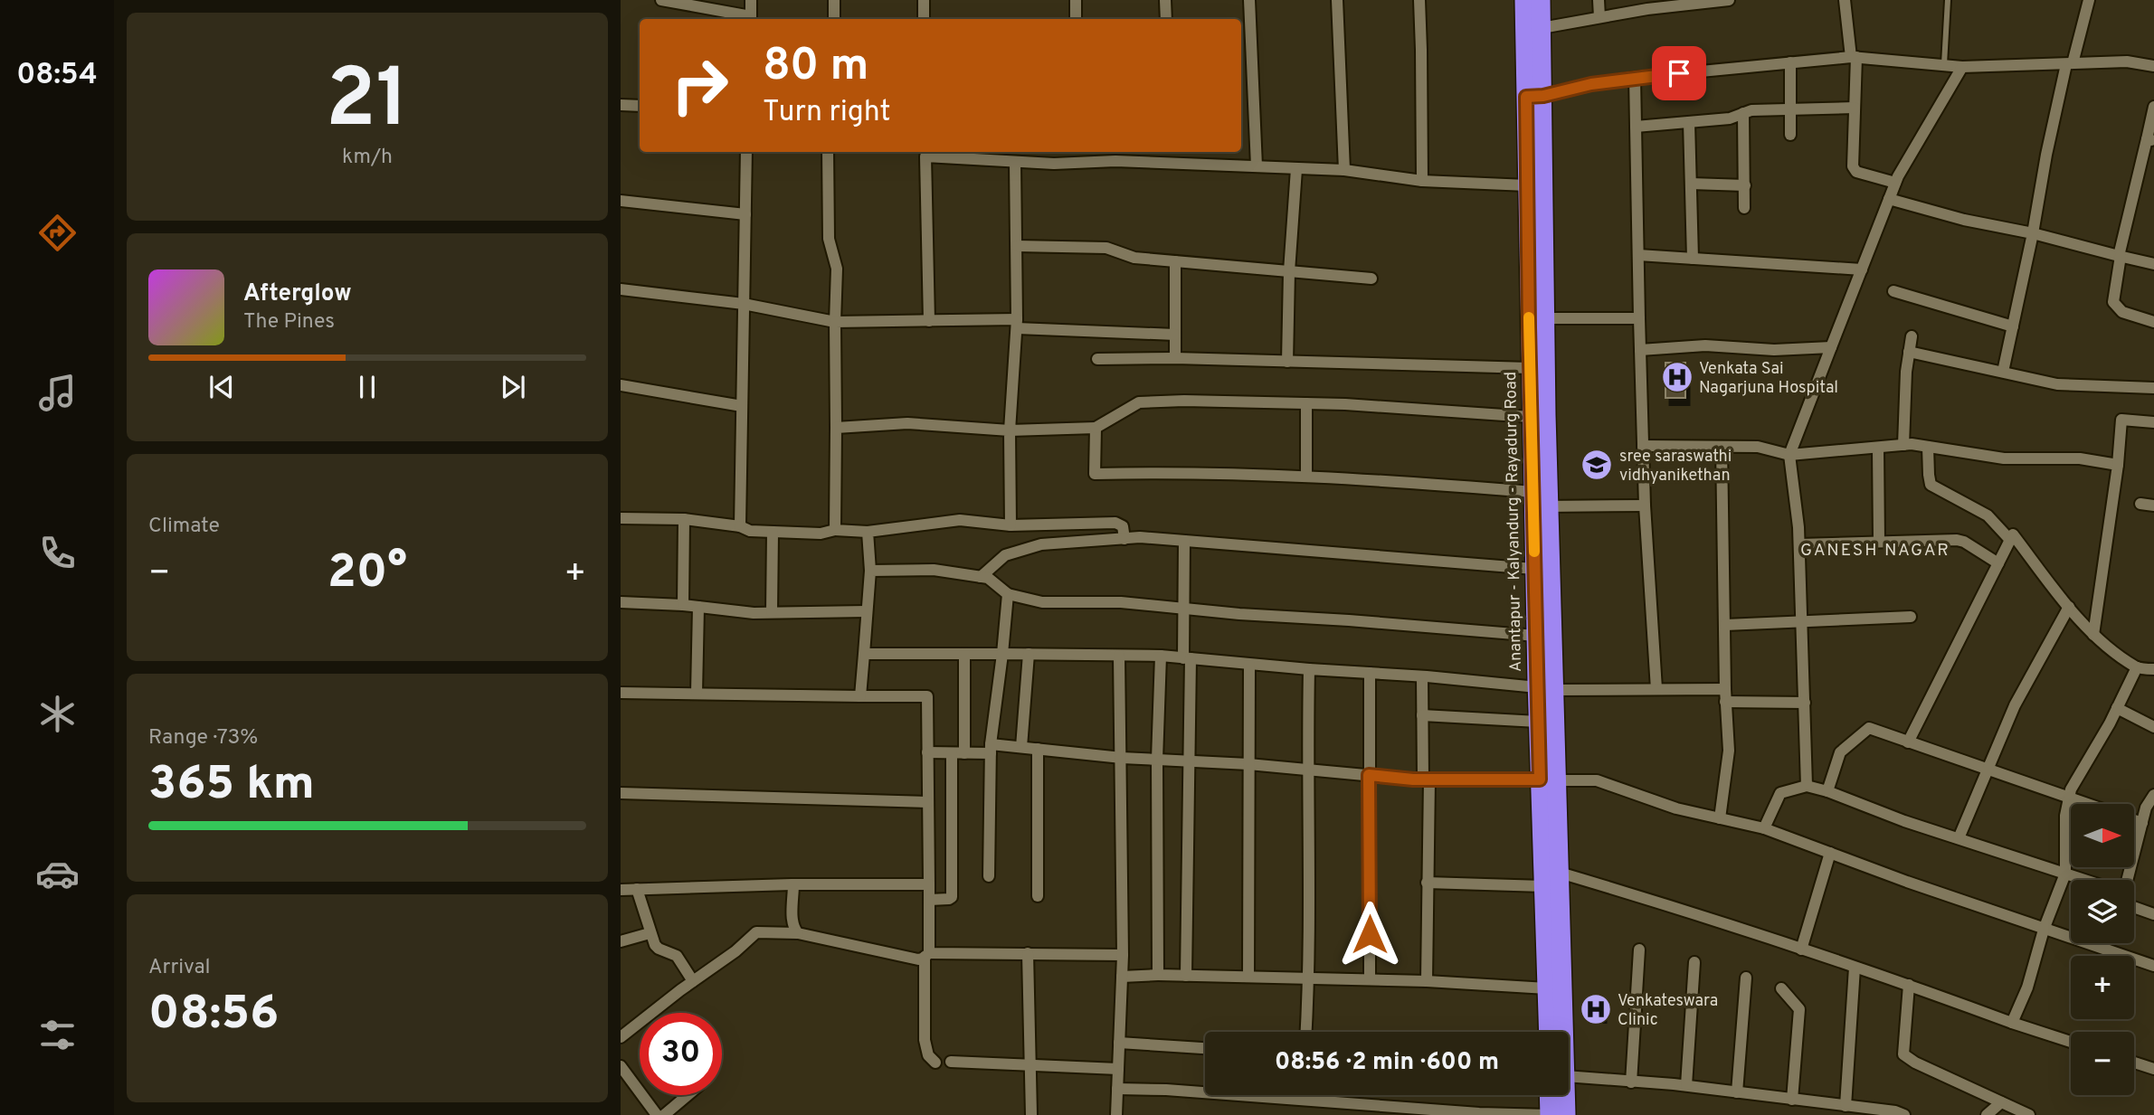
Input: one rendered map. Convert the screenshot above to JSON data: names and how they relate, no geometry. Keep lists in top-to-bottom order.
{
  "streets": {
    "highway": ["Anantapur - Kalyandurg - Rayadurg Road"]
  },
  "districts": ["GANESH NAGAR"],
  "places": {
    "hospital": ["Venkata Sai Nagarjuna Hospital", "Venkateswara Clinic"],
    "school or university": ["sree saraswathi vidhyanikethan"]
  },
  "north": "right",
  "page": {
    "tabs": "08:54",
    "tile": [
      ["21", "km/h"],
      "Climate",
      ["Range · 73%", "365 km"],
      ["Arrival", "08:56"]
    ],
    "turn": ["80 m", "Turn right"],
    "song": ["Afterglow", "The Pines"],
    "heat": ["−", "20°", "+"],
    "map_buttons": ["+", "−"],
    "limit": "30",
    "trip": "08:56 · 2 min · 600 m"
  }
}
